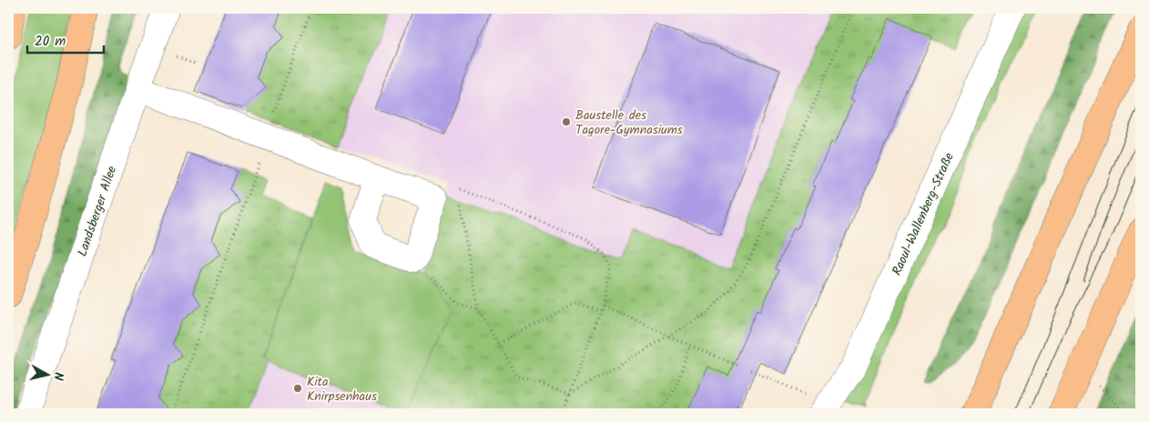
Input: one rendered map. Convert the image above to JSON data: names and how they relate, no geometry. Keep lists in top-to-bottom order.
{
  "streets": {
    "street": ["Landsberger Allee", "Raoul-Wallenberg-Straße"]
  },
  "places": ["Baustelle des Tagore-Gymnasiums", "Kita Knirpsenhaus"],
  "scale_bar": "20 m",
  "north": "right"
}
